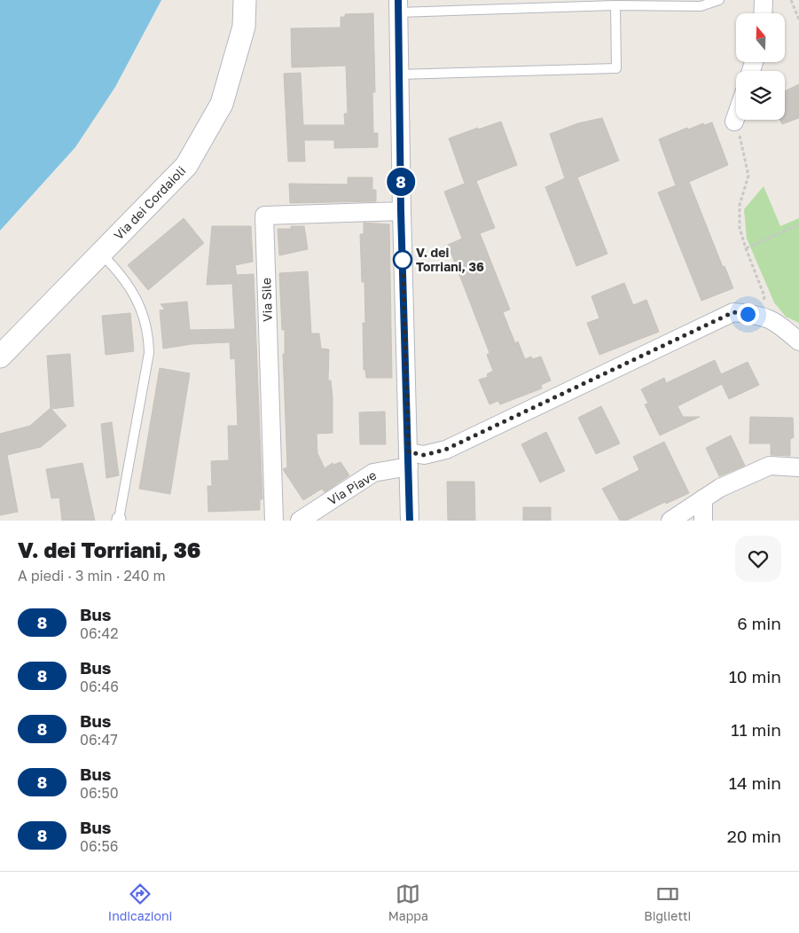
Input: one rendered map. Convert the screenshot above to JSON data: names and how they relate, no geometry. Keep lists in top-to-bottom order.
{
  "streets": {
    "street": ["Via dei Cordaioli", "Via Sile", "Via Piave"]
  },
  "places": ["V. dei Torriani, 36"],
  "lines": ["bus line 8"],
  "north": "top",
  "page": {
    "on_map": "8",
    "heading": ["V. dei Torriani, 36", "A piedi · 3 min · 240 m"],
    "list": [
      {
        "mark": "8",
        "name": "Bus",
        "note": "06:42",
        "value": "6 min"
      },
      {
        "mark": "8",
        "name": "Bus",
        "note": "06:46",
        "value": "10 min"
      },
      {
        "mark": "8",
        "name": "Bus",
        "note": "06:47",
        "value": "11 min"
      },
      {
        "mark": "8",
        "name": "Bus",
        "note": "06:50",
        "value": "14 min"
      },
      {
        "mark": "8",
        "name": "Bus",
        "note": "06:56",
        "value": "20 min"
      }
    ],
    "tabs": ["Indicazioni", "Mappa", "Biglietti"]
  }
}
